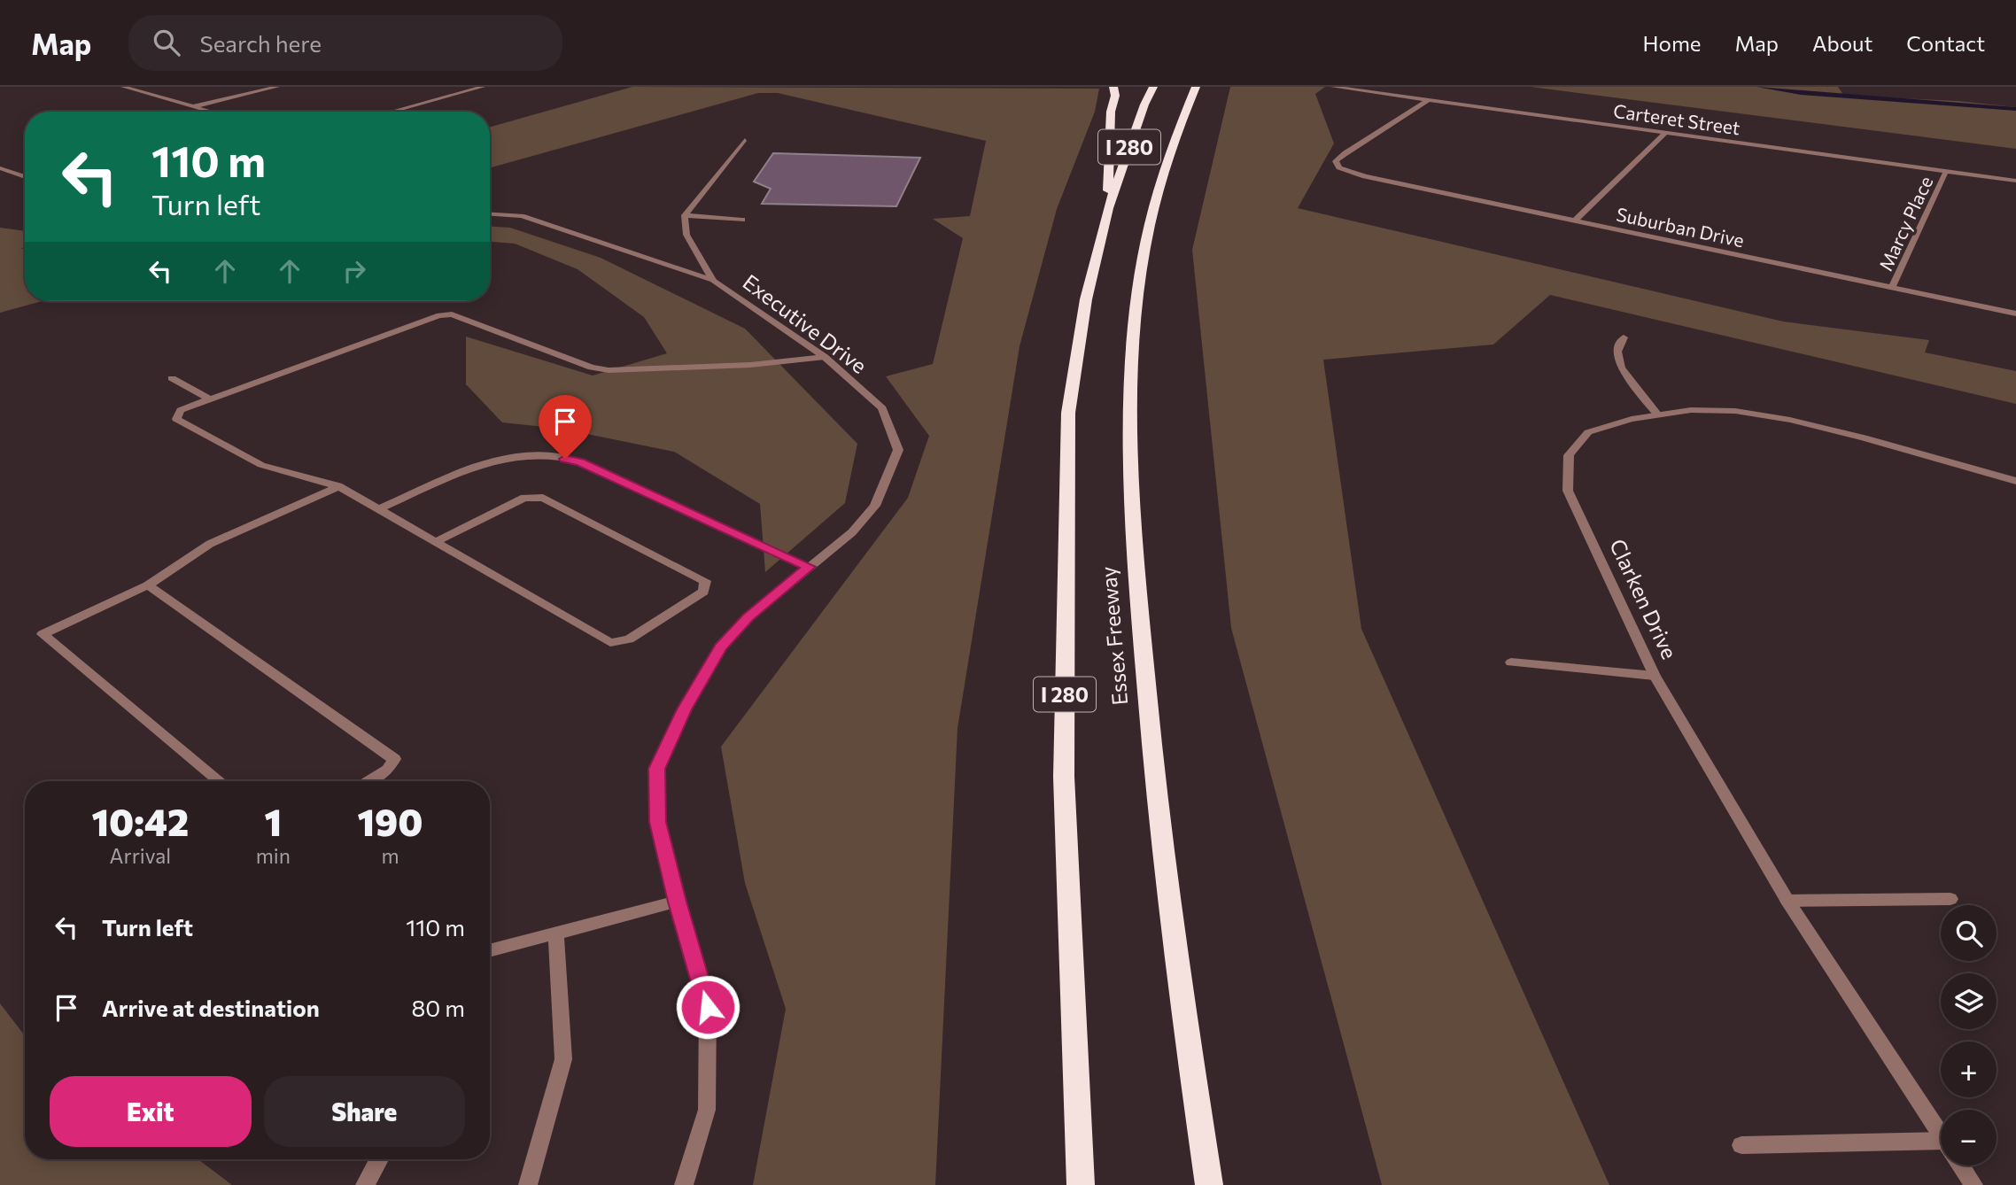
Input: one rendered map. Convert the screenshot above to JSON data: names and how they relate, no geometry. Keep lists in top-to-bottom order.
{
  "streets": {
    "highway": ["I 280", "Essex Freeway"],
    "street": [
      "Carteret Street",
      "Marcy Place",
      "Suburban Drive",
      "Executive Drive",
      "Clarken Drive"
    ]
  },
  "crossings": [
    ["Carteret Street", "Marcy Place"],
    ["Carteret Street", "Suburban Drive"],
    ["Marcy Place", "Suburban Drive"]
  ],
  "page": {
    "header": "Map",
    "search": "Search here",
    "nav": [
      "Home",
      "Map",
      "About",
      "Contact"
    ],
    "turn": ["110 m", "Turn left"],
    "eta": [
      "10:42",
      "Arrival",
      "1",
      "min",
      "190",
      "m"
    ],
    "list": [
      {
        "name": "Turn left",
        "value": "110 m"
      },
      {
        "name": "Arrive at destination",
        "value": "80 m"
      }
    ],
    "map_buttons": ["+", "−"],
    "buttons": ["Exit", "Share"]
  }
}
